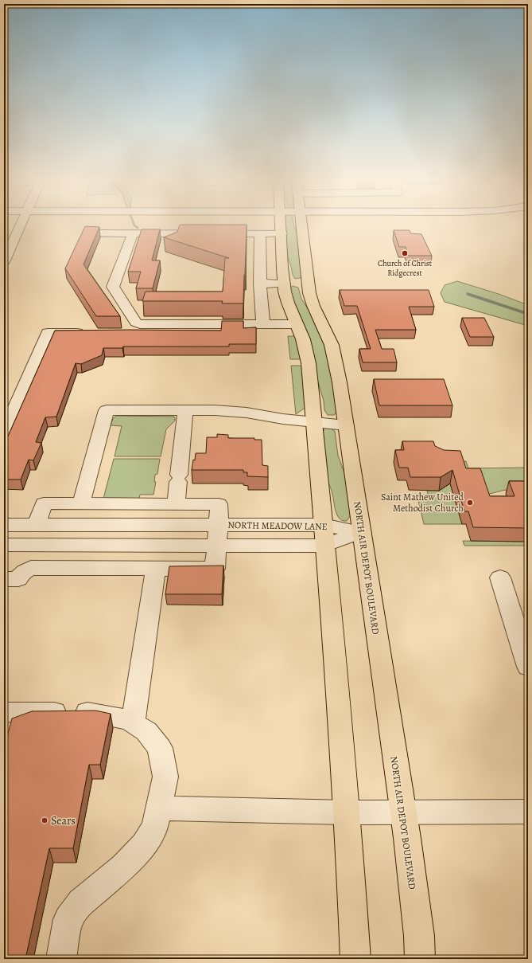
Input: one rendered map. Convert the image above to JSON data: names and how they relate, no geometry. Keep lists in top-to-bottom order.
{
  "streets": {
    "main road": ["NORTH AIR DEPOT BOULEVARD"],
    "street": ["NORTH MEADOW LANE"]
  },
  "crossings": [
    ["NORTH MEADOW LANE", "NORTH AIR DEPOT BOULEVARD"]
  ],
  "places": ["Church of Christ Ridgecrest", "Saint Mathew United Methodist Church", "Sears"]
}
